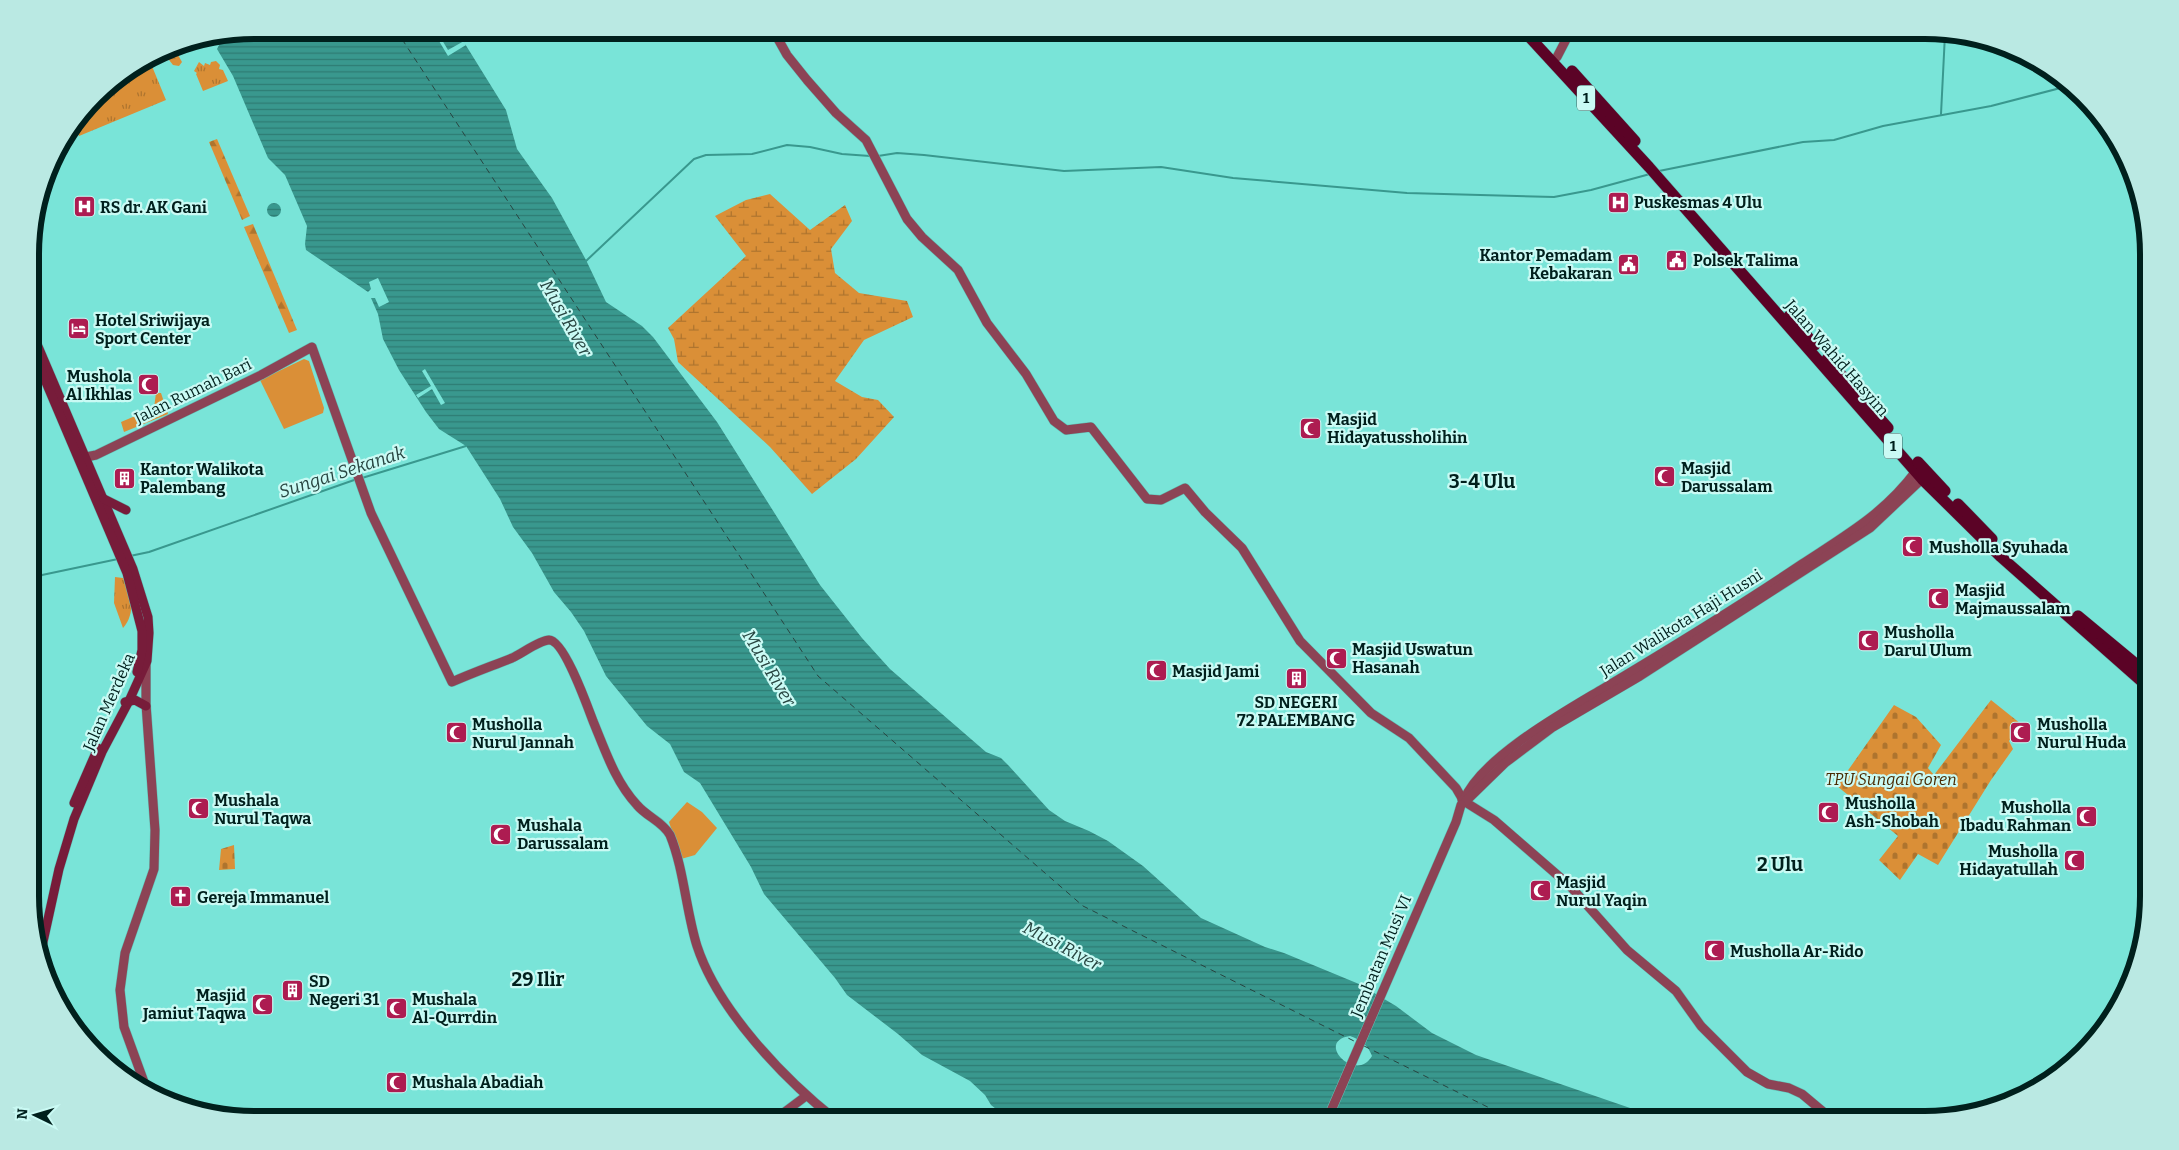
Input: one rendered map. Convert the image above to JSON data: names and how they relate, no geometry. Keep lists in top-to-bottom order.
{
  "streets": {
    "highway": ["1", "Jalan Wahid Hasyim"],
    "main road": ["Jalan Merdeka"],
    "street": ["Jalan Rumah Bari", "Jalan Walikota Haji Husni", "Jembatan Musi VI"]
  },
  "crossings": [
    ["Jalan Wahid Hasyim", "Jalan Walikota Haji Husni"],
    ["Jalan Rumah Bari", "Jalan Merdeka"],
    ["Jalan Walikota Haji Husni", "Jembatan Musi VI"]
  ],
  "districts": ["3-4 Ulu", "2 Ulu", "29 Ilir"],
  "water": ["Musi River", "Sungai Sekanak"],
  "parks": ["TPU Sungai Goren"],
  "places": {
    "hospital": ["Puskesmas 4 Ulu", "RS dr. AK Gani"],
    "public building": ["Polsek Talima", "Kantor Pemadam Kebakaran"],
    "hotel": ["Hotel Sriwijaya Sport Center"],
    "mosque": [
      "Mushola Al Ikhlas",
      "Masjid Hidayatussholihin",
      "Masjid Darussalam",
      "Musholla Syuhada",
      "Masjid Majmaussalam",
      "Musholla Darul Ulum",
      "Masjid Uswatun Hasanah",
      "Masjid Jami",
      "Musholla Nurul Jannah",
      "Musholla Nurul Huda",
      "Mushala Nurul Taqwa",
      "Musholla Ash-Shobah",
      "Musholla Ibadu Rahman",
      "Mushala Darussalam",
      "Musholla Hidayatullah",
      "Masjid Nurul Yaqin",
      "Musholla Ar-Rido",
      "Masjid Jamiut Taqwa",
      "Mushala Al-Qurrdin",
      "Mushala Abadiah"
    ],
    "building": ["Kantor Walikota Palembang", "SD NEGERI 72 PALEMBANG", "SD Negeri 31"],
    "church": ["Gereja Immanuel"]
  },
  "north": "left"
}
